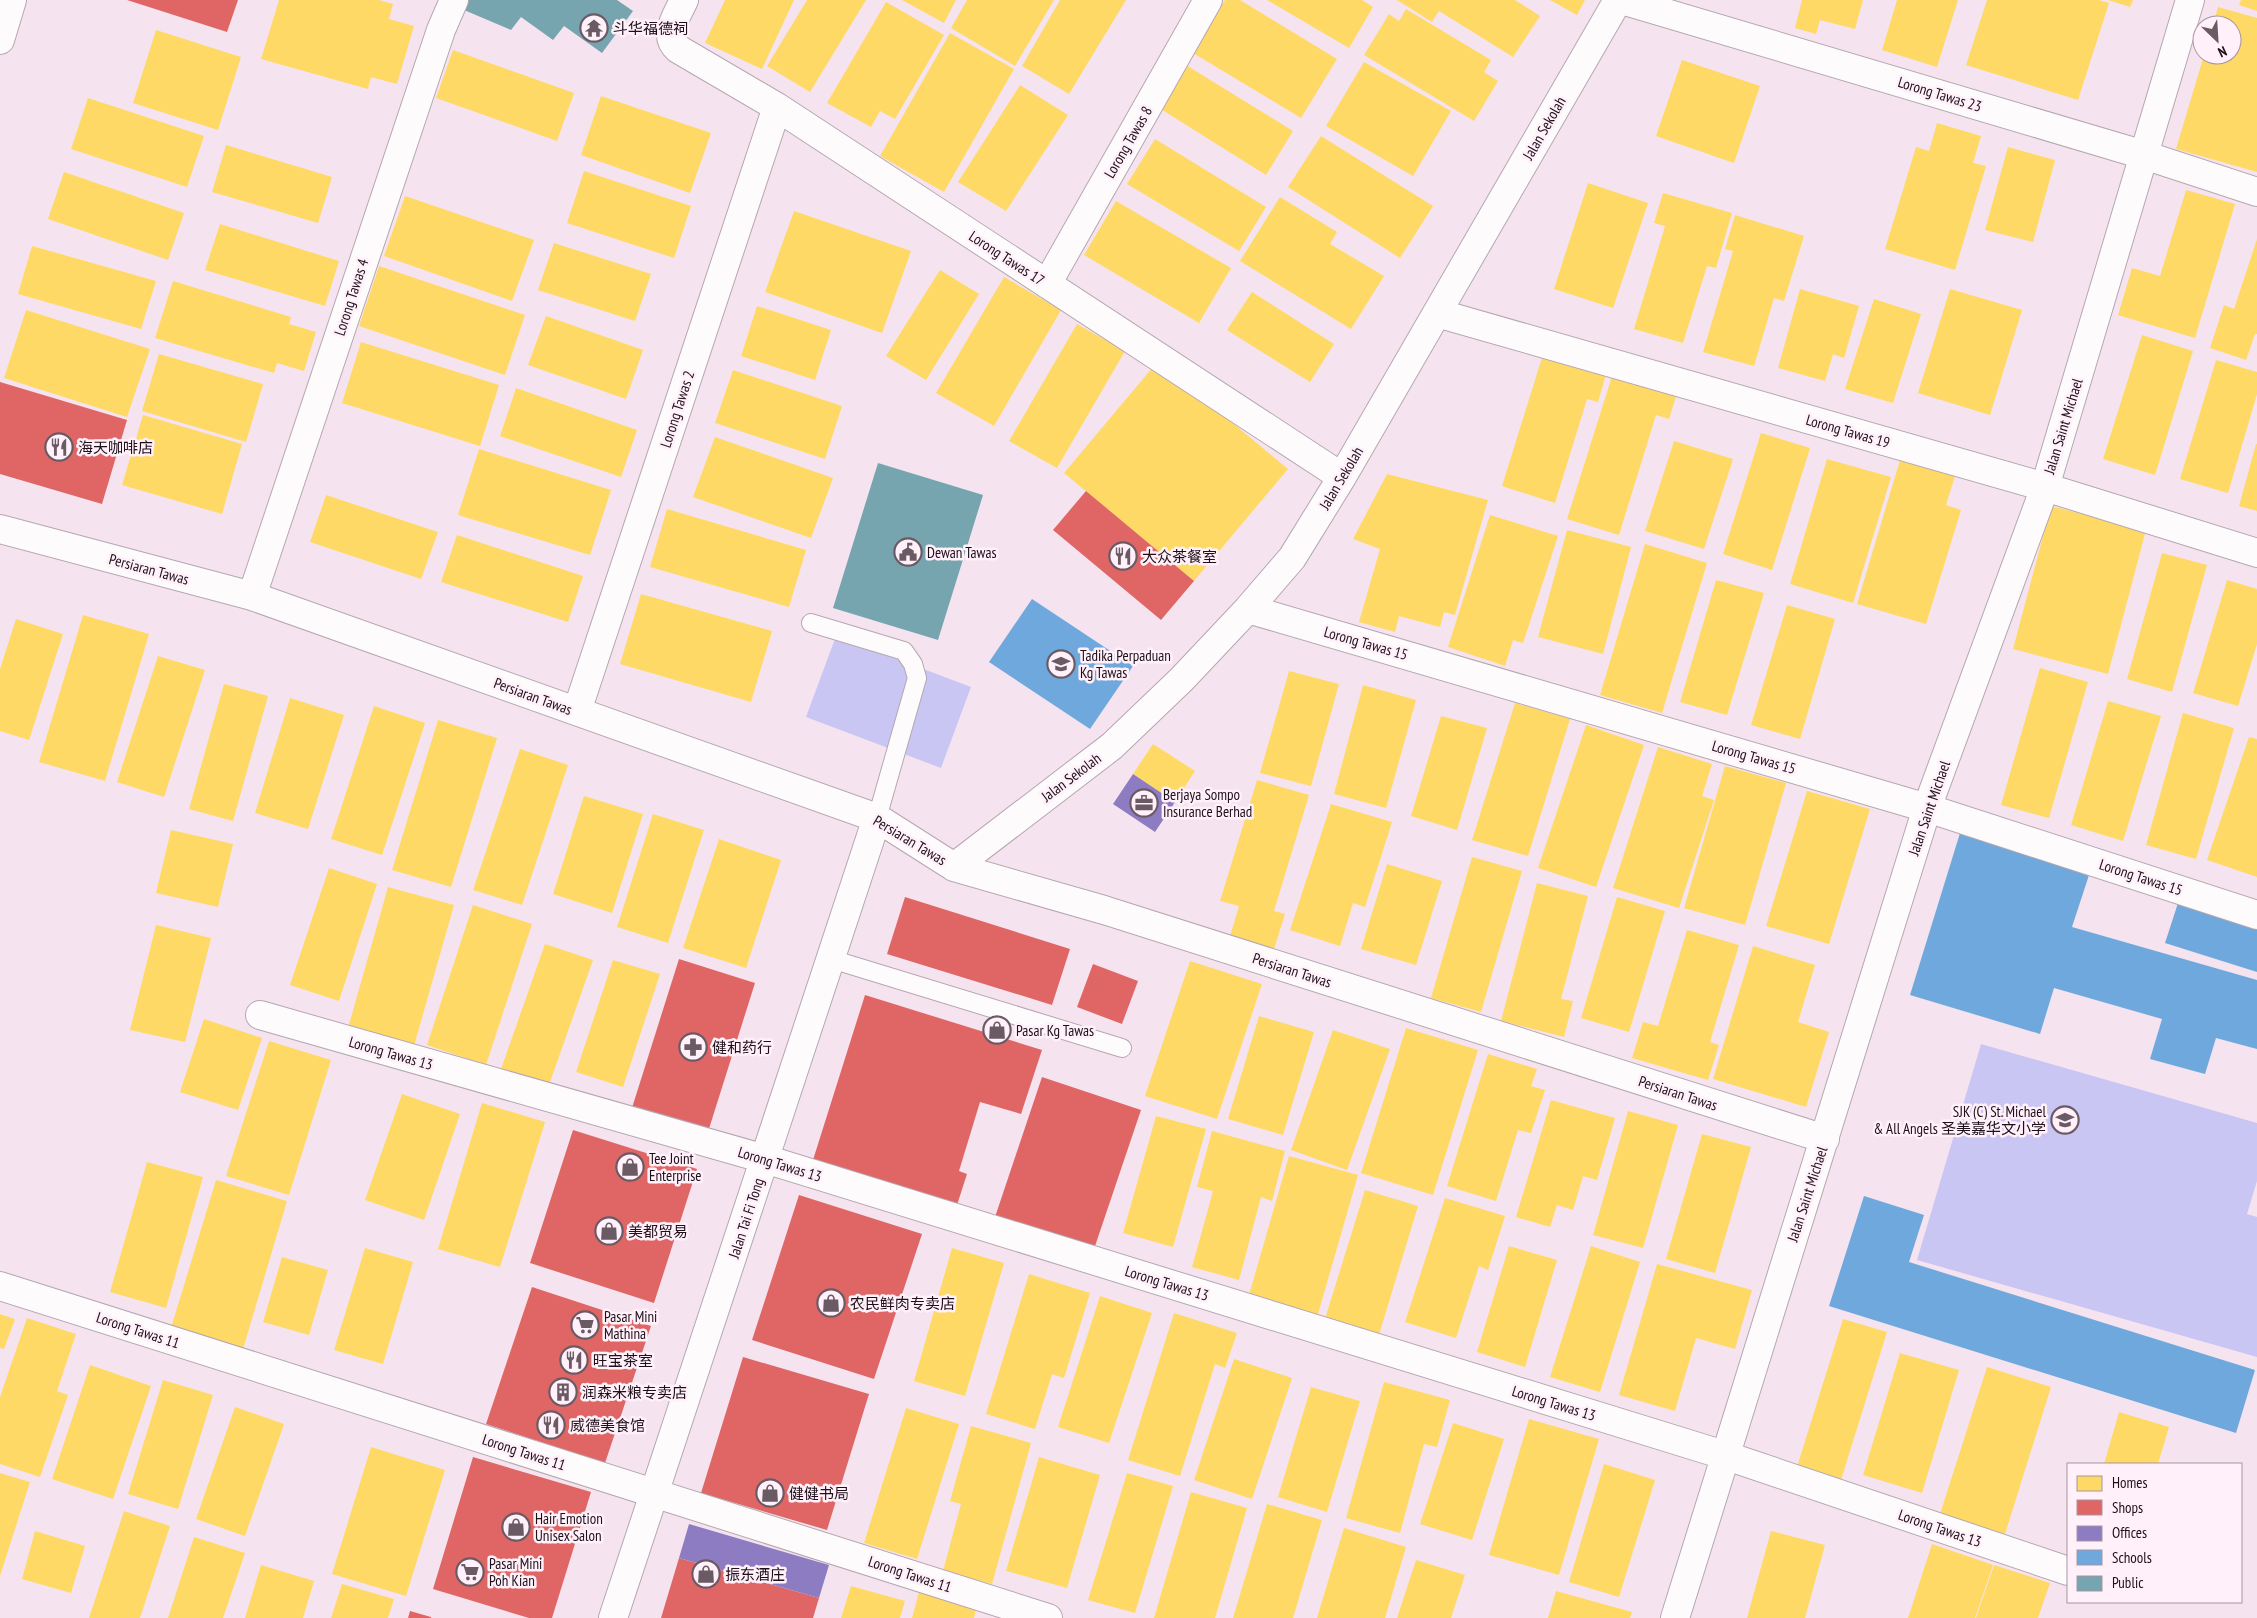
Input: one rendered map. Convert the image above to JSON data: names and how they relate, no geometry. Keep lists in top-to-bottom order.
{
  "streets": {
    "main road": [
      "Lorong Tawas 23",
      "Jalan Sekolah",
      "Lorong Tawas 8",
      "Lorong Tawas 17",
      "Lorong Tawas 4",
      "Lorong Tawas 2",
      "Jalan Saint Michael",
      "Lorong Tawas 19",
      "Persiaran Tawas",
      "Lorong Tawas 15",
      "Lorong Tawas 13",
      "Jalan Tai Fi Tong",
      "Lorong Tawas 11"
    ]
  },
  "crossings": [
    ["Lorong Tawas 23", "Jalan Saint Michael"],
    ["Jalan Sekolah", "Lorong Tawas 17"],
    ["Jalan Sekolah", "Lorong Tawas 19"],
    ["Jalan Sekolah", "Persiaran Tawas"],
    ["Jalan Sekolah", "Lorong Tawas 15"],
    ["Lorong Tawas 8", "Lorong Tawas 17"],
    ["Lorong Tawas 17", "Lorong Tawas 2"],
    ["Lorong Tawas 4", "Persiaran Tawas"],
    ["Lorong Tawas 2", "Persiaran Tawas"],
    ["Jalan Saint Michael", "Lorong Tawas 19"],
    ["Jalan Saint Michael", "Persiaran Tawas"],
    ["Jalan Saint Michael", "Lorong Tawas 15"],
    ["Jalan Saint Michael", "Lorong Tawas 13"],
    ["Persiaran Tawas", "Jalan Tai Fi Tong"],
    ["Lorong Tawas 13", "Jalan Tai Fi Tong"],
    ["Jalan Tai Fi Tong", "Lorong Tawas 11"]
  ],
  "places": {
    "temple": ["斗华福德祠"],
    "restaurant": [
      "海天咖啡店",
      "大众茶餐室",
      "旺宝茶室",
      "威德美食馆"
    ],
    "public building": ["Dewan Tawas"],
    "school or university": ["Tadika Perpaduan Kg Tawas", "SJK (C) St. Michael & All Angels 圣美嘉华文小学"],
    "office": ["Berjaya Sompo Insurance Berhad"],
    "shop": [
      "Pasar Kg Tawas",
      "Tee Joint Enterprise",
      "美都贸易",
      "农民鲜肉专卖店",
      "健健书局",
      "Hair Emotion Unisex Salon",
      "振东酒庄"
    ],
    "pharmacy": ["健和药行"],
    "supermarket": ["Pasar Mini Mathina", "Pasar Mini Poh Kian"],
    "building": ["润森米粮专卖店"]
  },
  "legend": [
    "Homes",
    "Shops",
    "Offices",
    "Schools",
    "Public"
  ],
  "north": "bottom right"
}
